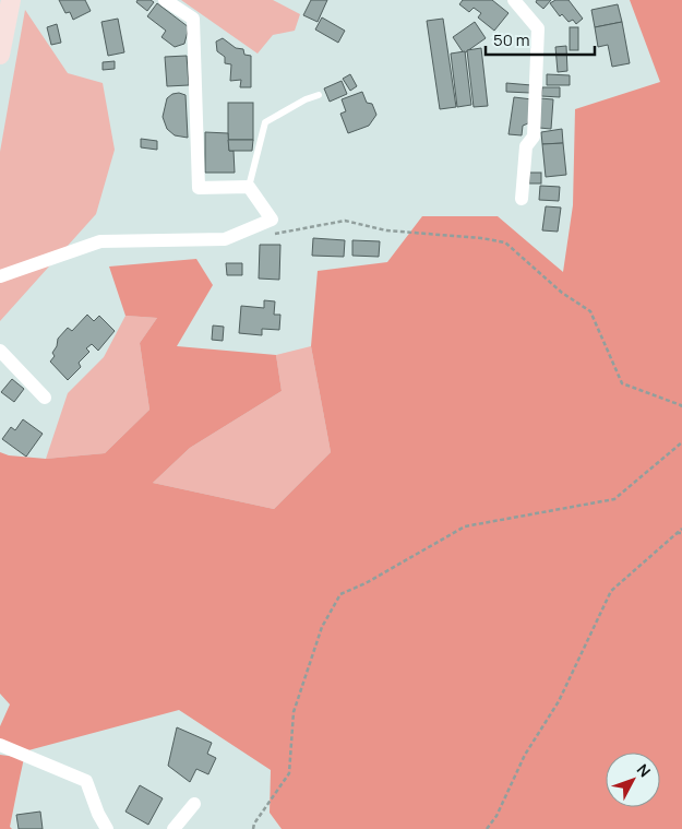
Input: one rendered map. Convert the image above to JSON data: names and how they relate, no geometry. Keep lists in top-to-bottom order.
{
  "scale_bar": "50 m",
  "north": "top right"
}
